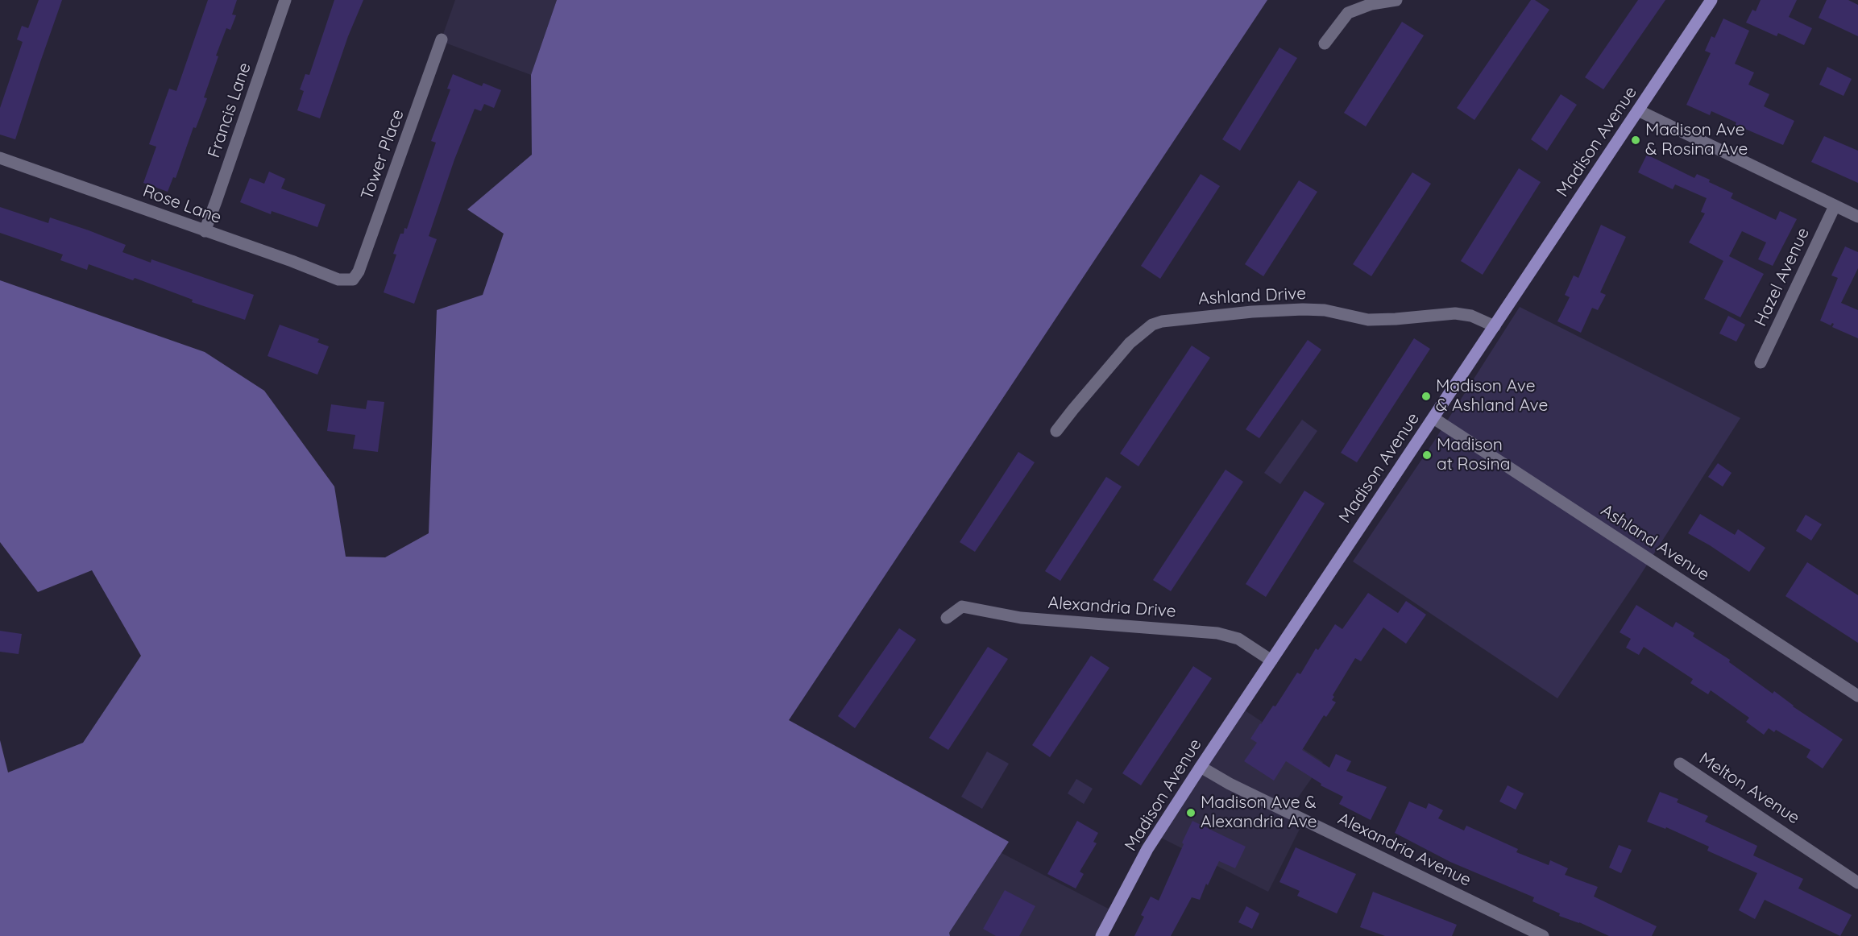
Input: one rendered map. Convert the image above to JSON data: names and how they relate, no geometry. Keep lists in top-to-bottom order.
{
  "streets": {
    "main road": ["Madison Avenue"],
    "street": [
      "Francis Lane",
      "Tower Place",
      "Rose Lane",
      "Hazel Avenue",
      "Ashland Drive",
      "Ashland Avenue",
      "Alexandria Drive",
      "Melton Avenue",
      "Alexandria Avenue"
    ]
  },
  "crossings": [
    ["Francis Lane", "Rose Lane"],
    ["Madison Avenue", "Ashland Drive"],
    ["Madison Avenue", "Ashland Avenue"],
    ["Madison Avenue", "Alexandria Drive"],
    ["Madison Avenue", "Alexandria Avenue"],
    ["Tower Place", "Rose Lane"]
  ],
  "places": [
    "Madison Ave & Rosina Ave",
    "Madison Ave & Ashland Ave",
    "Madison at Rosina",
    "Madison Ave & Alexandria Ave"
  ]
}
